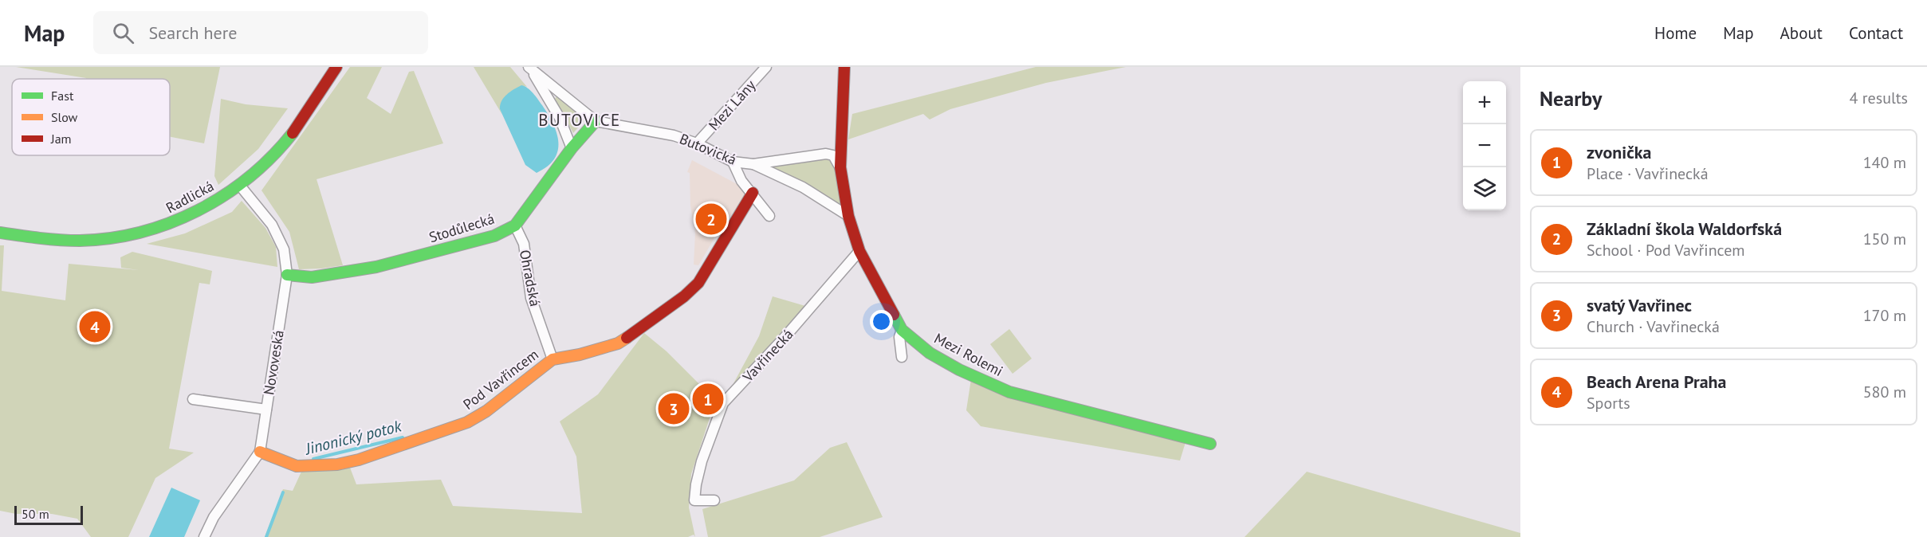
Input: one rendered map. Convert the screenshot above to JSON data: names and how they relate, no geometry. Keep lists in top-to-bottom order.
{
  "streets": {
    "street": [
      "Mezi Lány",
      "Butovická",
      "Radlická",
      "Stodůlecká",
      "Ohradská",
      "Mezi Rolemi",
      "Vavřinecká",
      "Novoveská",
      "Pod Vavřincem"
    ]
  },
  "crossings": [
    ["Mezi Lány", "Butovická"],
    ["Butovická", "Stodůlecká"],
    ["Butovická", "Mezi Rolemi"],
    ["Radlická", "Novoveská"],
    ["Stodůlecká", "Ohradská"],
    ["Stodůlecká", "Novoveská"],
    ["Ohradská", "Pod Vavřincem"],
    ["Mezi Rolemi", "Vavřinecká"],
    ["Novoveská", "Pod Vavřincem"]
  ],
  "districts": ["BUTOVICE"],
  "water": ["Jinonický potok"],
  "legend": ["Fast", "Slow", "Jam"],
  "scale_bar": "50 m",
  "page": {
    "header": "Map",
    "search": "Search here",
    "nav": [
      "Home",
      "Map",
      "About",
      "Contact"
    ],
    "heading": ["Nearby", "4 results"],
    "map_buttons": ["+", "−"],
    "list": [
      {
        "mark": "1",
        "name": "zvonička",
        "note": "Place · Vavřinecká",
        "value": "140 m"
      },
      {
        "mark": "2",
        "name": "Základní škola Waldorfská",
        "note": "School · Pod Vavřincem",
        "value": "150 m"
      },
      {
        "mark": "3",
        "name": "svatý Vavřinec",
        "note": "Church · Vavřinecká",
        "value": "170 m"
      },
      {
        "mark": "4",
        "name": "Beach Arena Praha",
        "note": "Sports",
        "value": "580 m"
      }
    ],
    "pins": [
      "2",
      "4",
      "1",
      "3"
    ],
    "scale": "50 m"
  }
}
